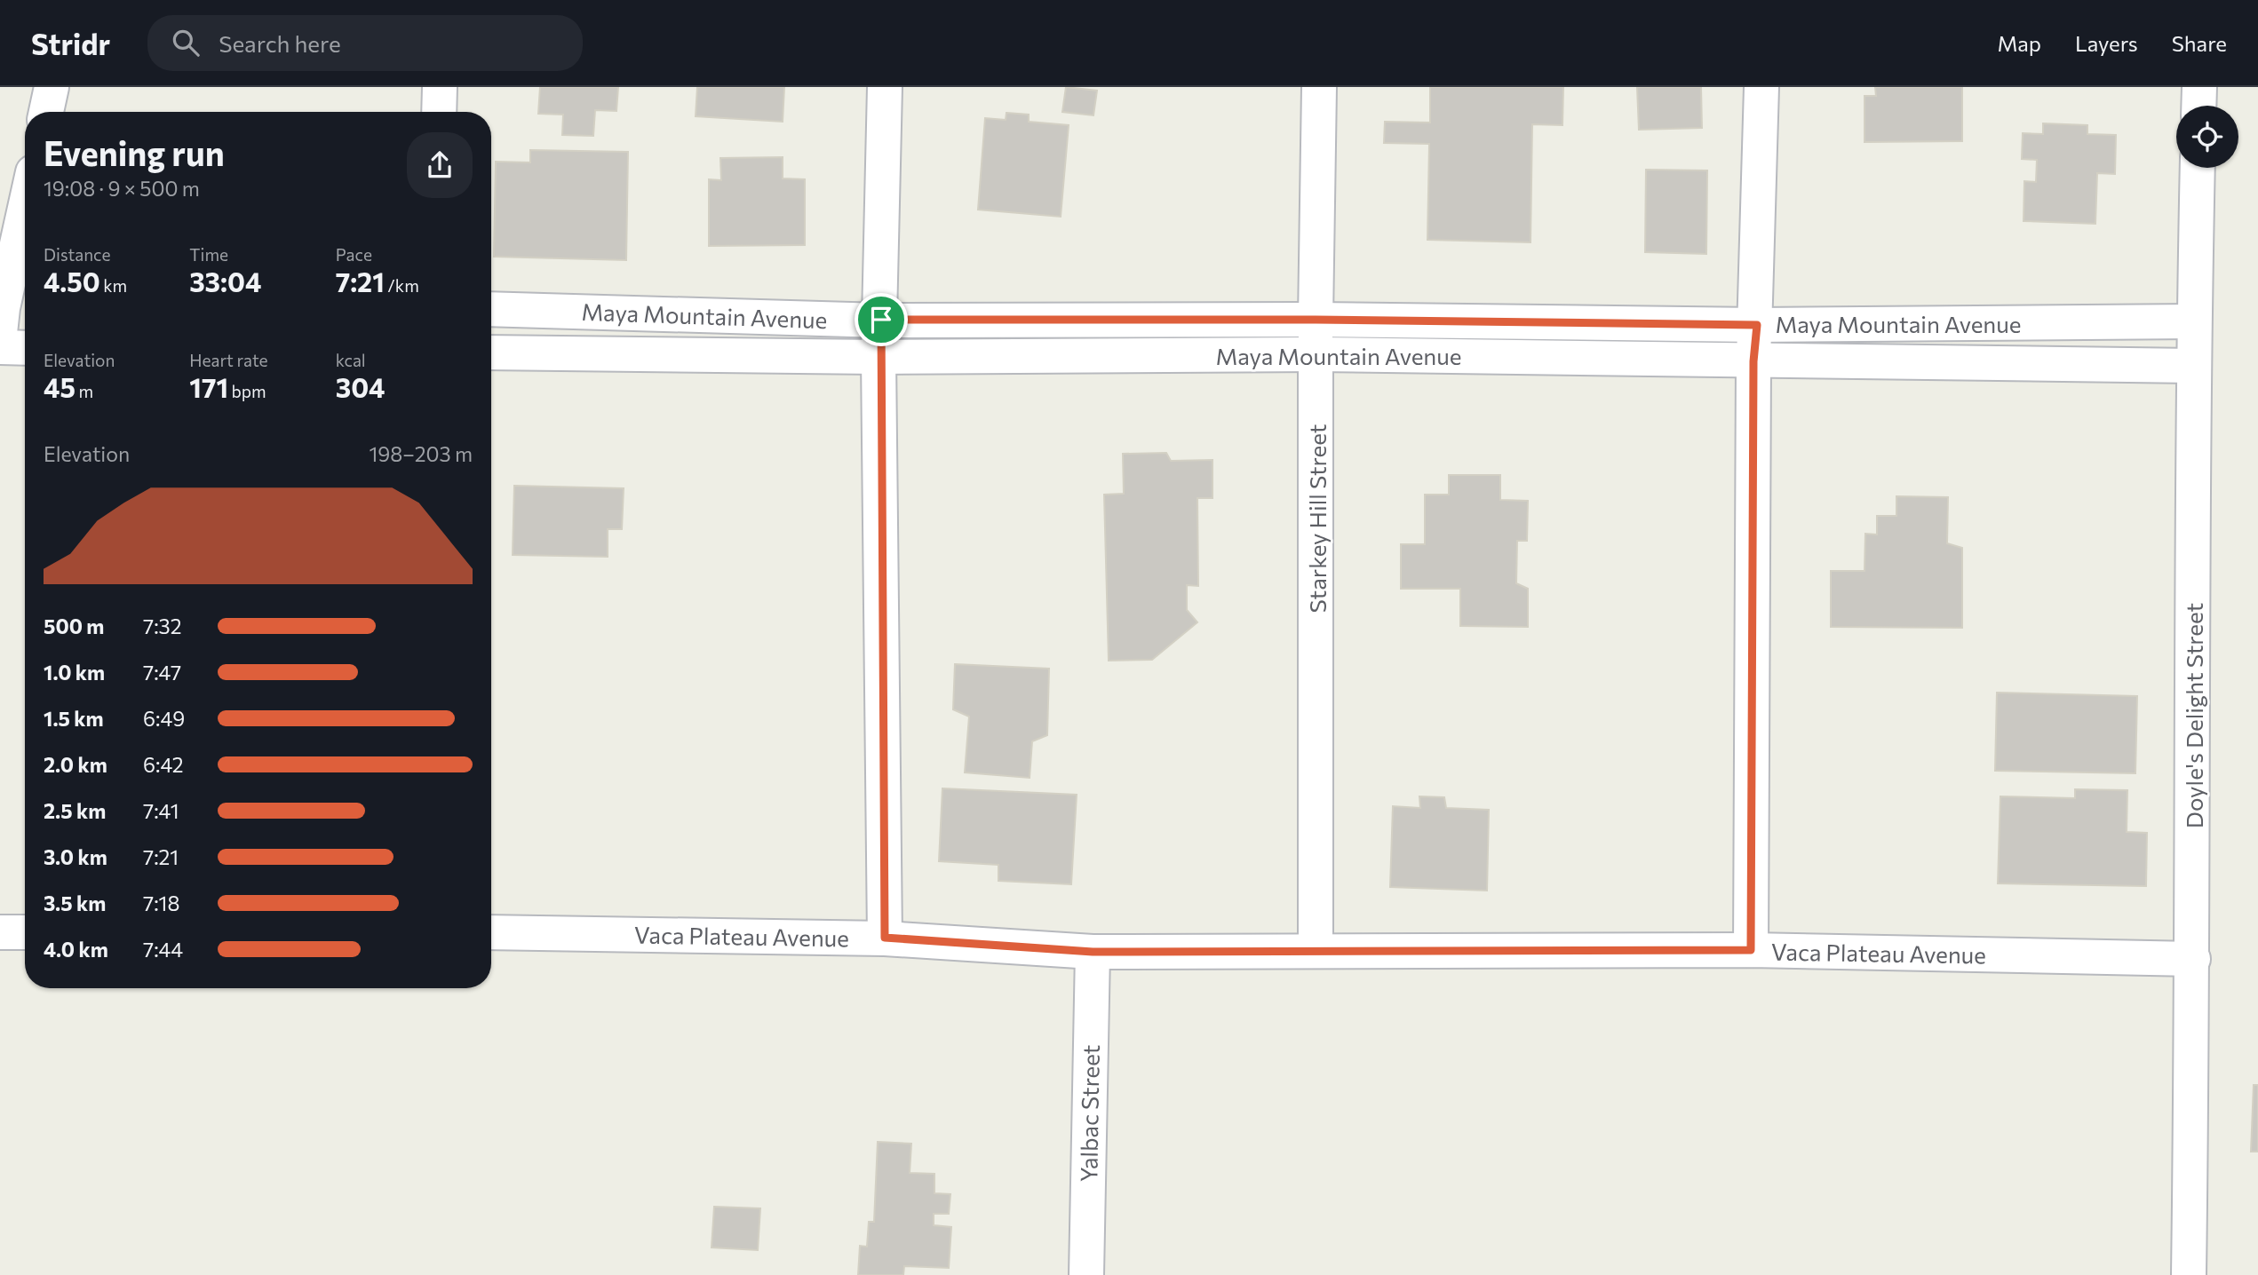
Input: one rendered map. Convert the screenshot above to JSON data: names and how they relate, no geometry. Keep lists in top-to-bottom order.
{
  "streets": {
    "street": [
      "Maya Mountain Avenue",
      "Starkey Hill Street",
      "Doyle's Delight Street",
      "Vaca Plateau Avenue",
      "Yalbac Street"
    ]
  },
  "crossings": [
    ["Maya Mountain Avenue", "Starkey Hill Street"],
    ["Maya Mountain Avenue", "Doyle's Delight Street"],
    ["Starkey Hill Street", "Vaca Plateau Avenue"],
    ["Doyle's Delight Street", "Vaca Plateau Avenue"],
    ["Vaca Plateau Avenue", "Yalbac Street"]
  ],
  "page": {
    "header": "Stridr",
    "search": "Search here",
    "nav": ["Map", "Layers", "Share"],
    "heading": ["Evening run", "19:08 · 9 × 500 m"],
    "stats": [
      ["Distance", "4.50 km"],
      ["Time", "33:04"],
      ["Pace", "7:21 /km"],
      ["Elevation", "45 m"],
      ["Heart rate", "171 bpm"],
      ["kcal", "304"]
    ],
    "chart": ["Elevation", "198–203 m"],
    "list": [
      {
        "name": "500 m",
        "note": "7:32"
      },
      {
        "name": "1.0 km",
        "note": "7:47"
      },
      {
        "name": "1.5 km",
        "note": "6:49"
      },
      {
        "name": "2.0 km",
        "note": "6:42"
      },
      {
        "name": "2.5 km",
        "note": "7:41"
      },
      {
        "name": "3.0 km",
        "note": "7:21"
      },
      {
        "name": "3.5 km",
        "note": "7:18"
      },
      {
        "name": "4.0 km",
        "note": "7:44"
      }
    ]
  }
}
